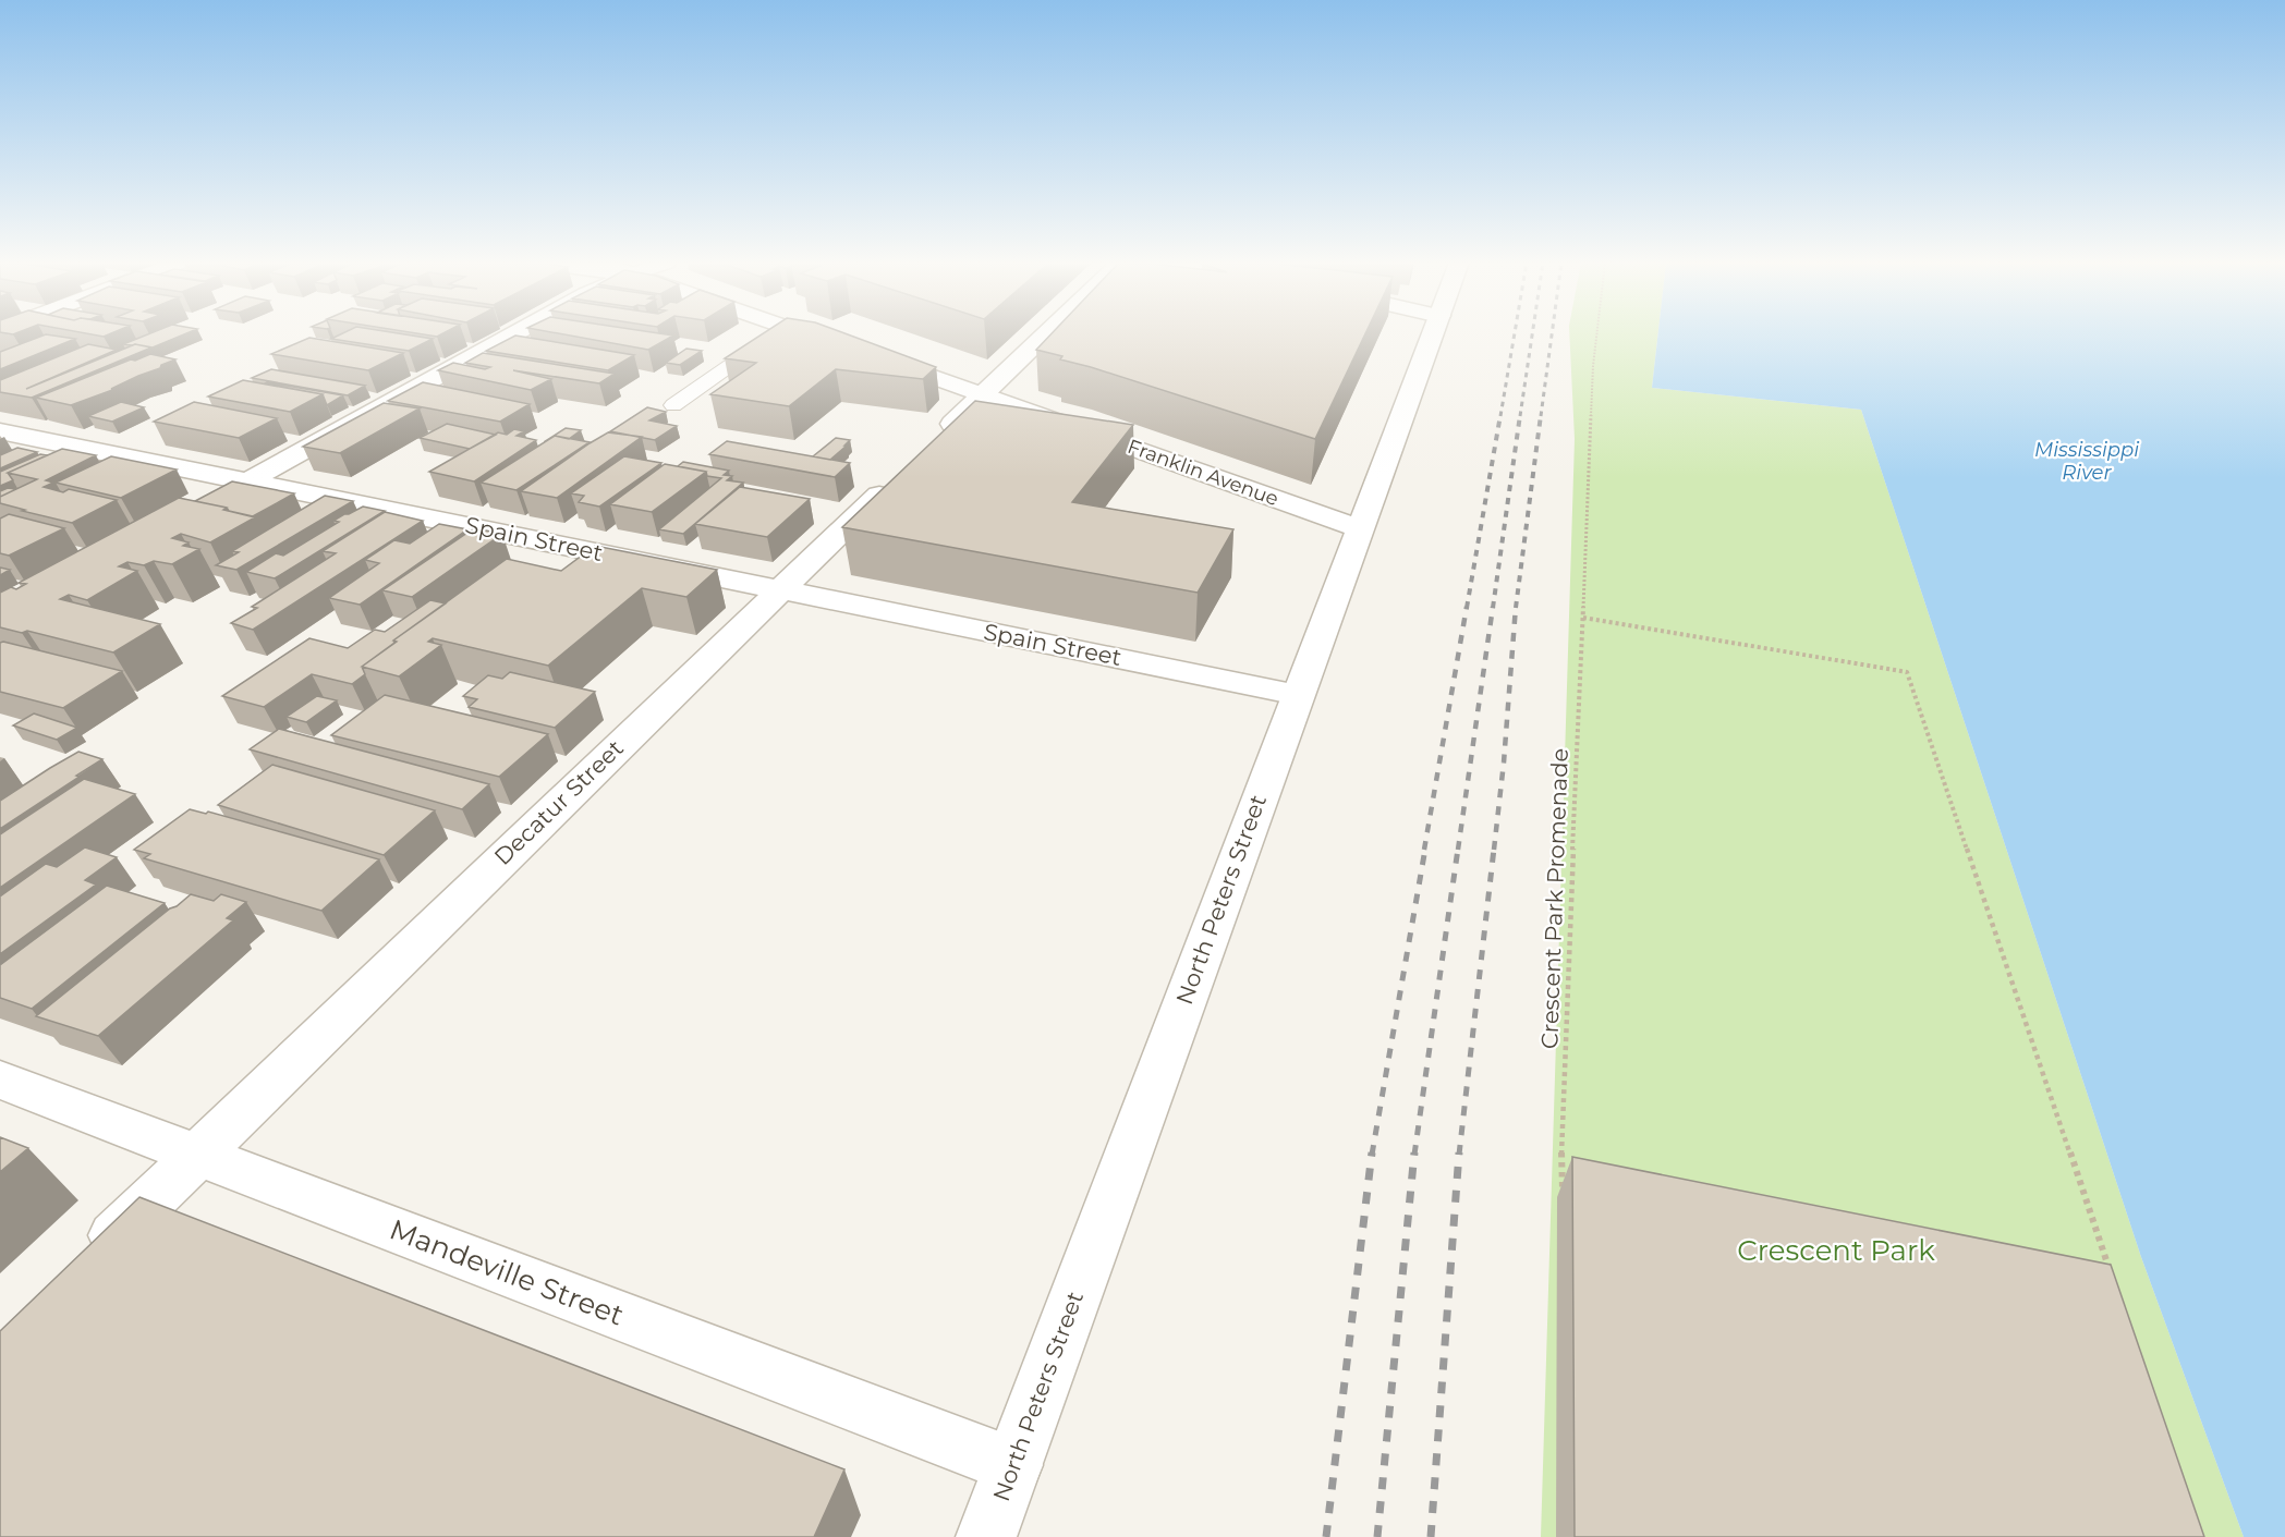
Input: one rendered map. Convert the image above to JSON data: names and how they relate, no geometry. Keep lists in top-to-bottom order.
{
  "streets": {
    "street": [
      "Franklin Avenue",
      "Spain Street",
      "Decatur Street",
      "North Peters Street",
      "Mandeville Street"
    ],
    "path": ["Crescent Park Promenade"]
  },
  "crossings": [
    ["Franklin Avenue", "North Peters Street"],
    ["Spain Street", "Decatur Street"],
    ["Spain Street", "North Peters Street"],
    ["Decatur Street", "Mandeville Street"],
    ["North Peters Street", "Mandeville Street"]
  ],
  "water": ["Mississippi River"],
  "parks": ["Crescent Park"]
}
